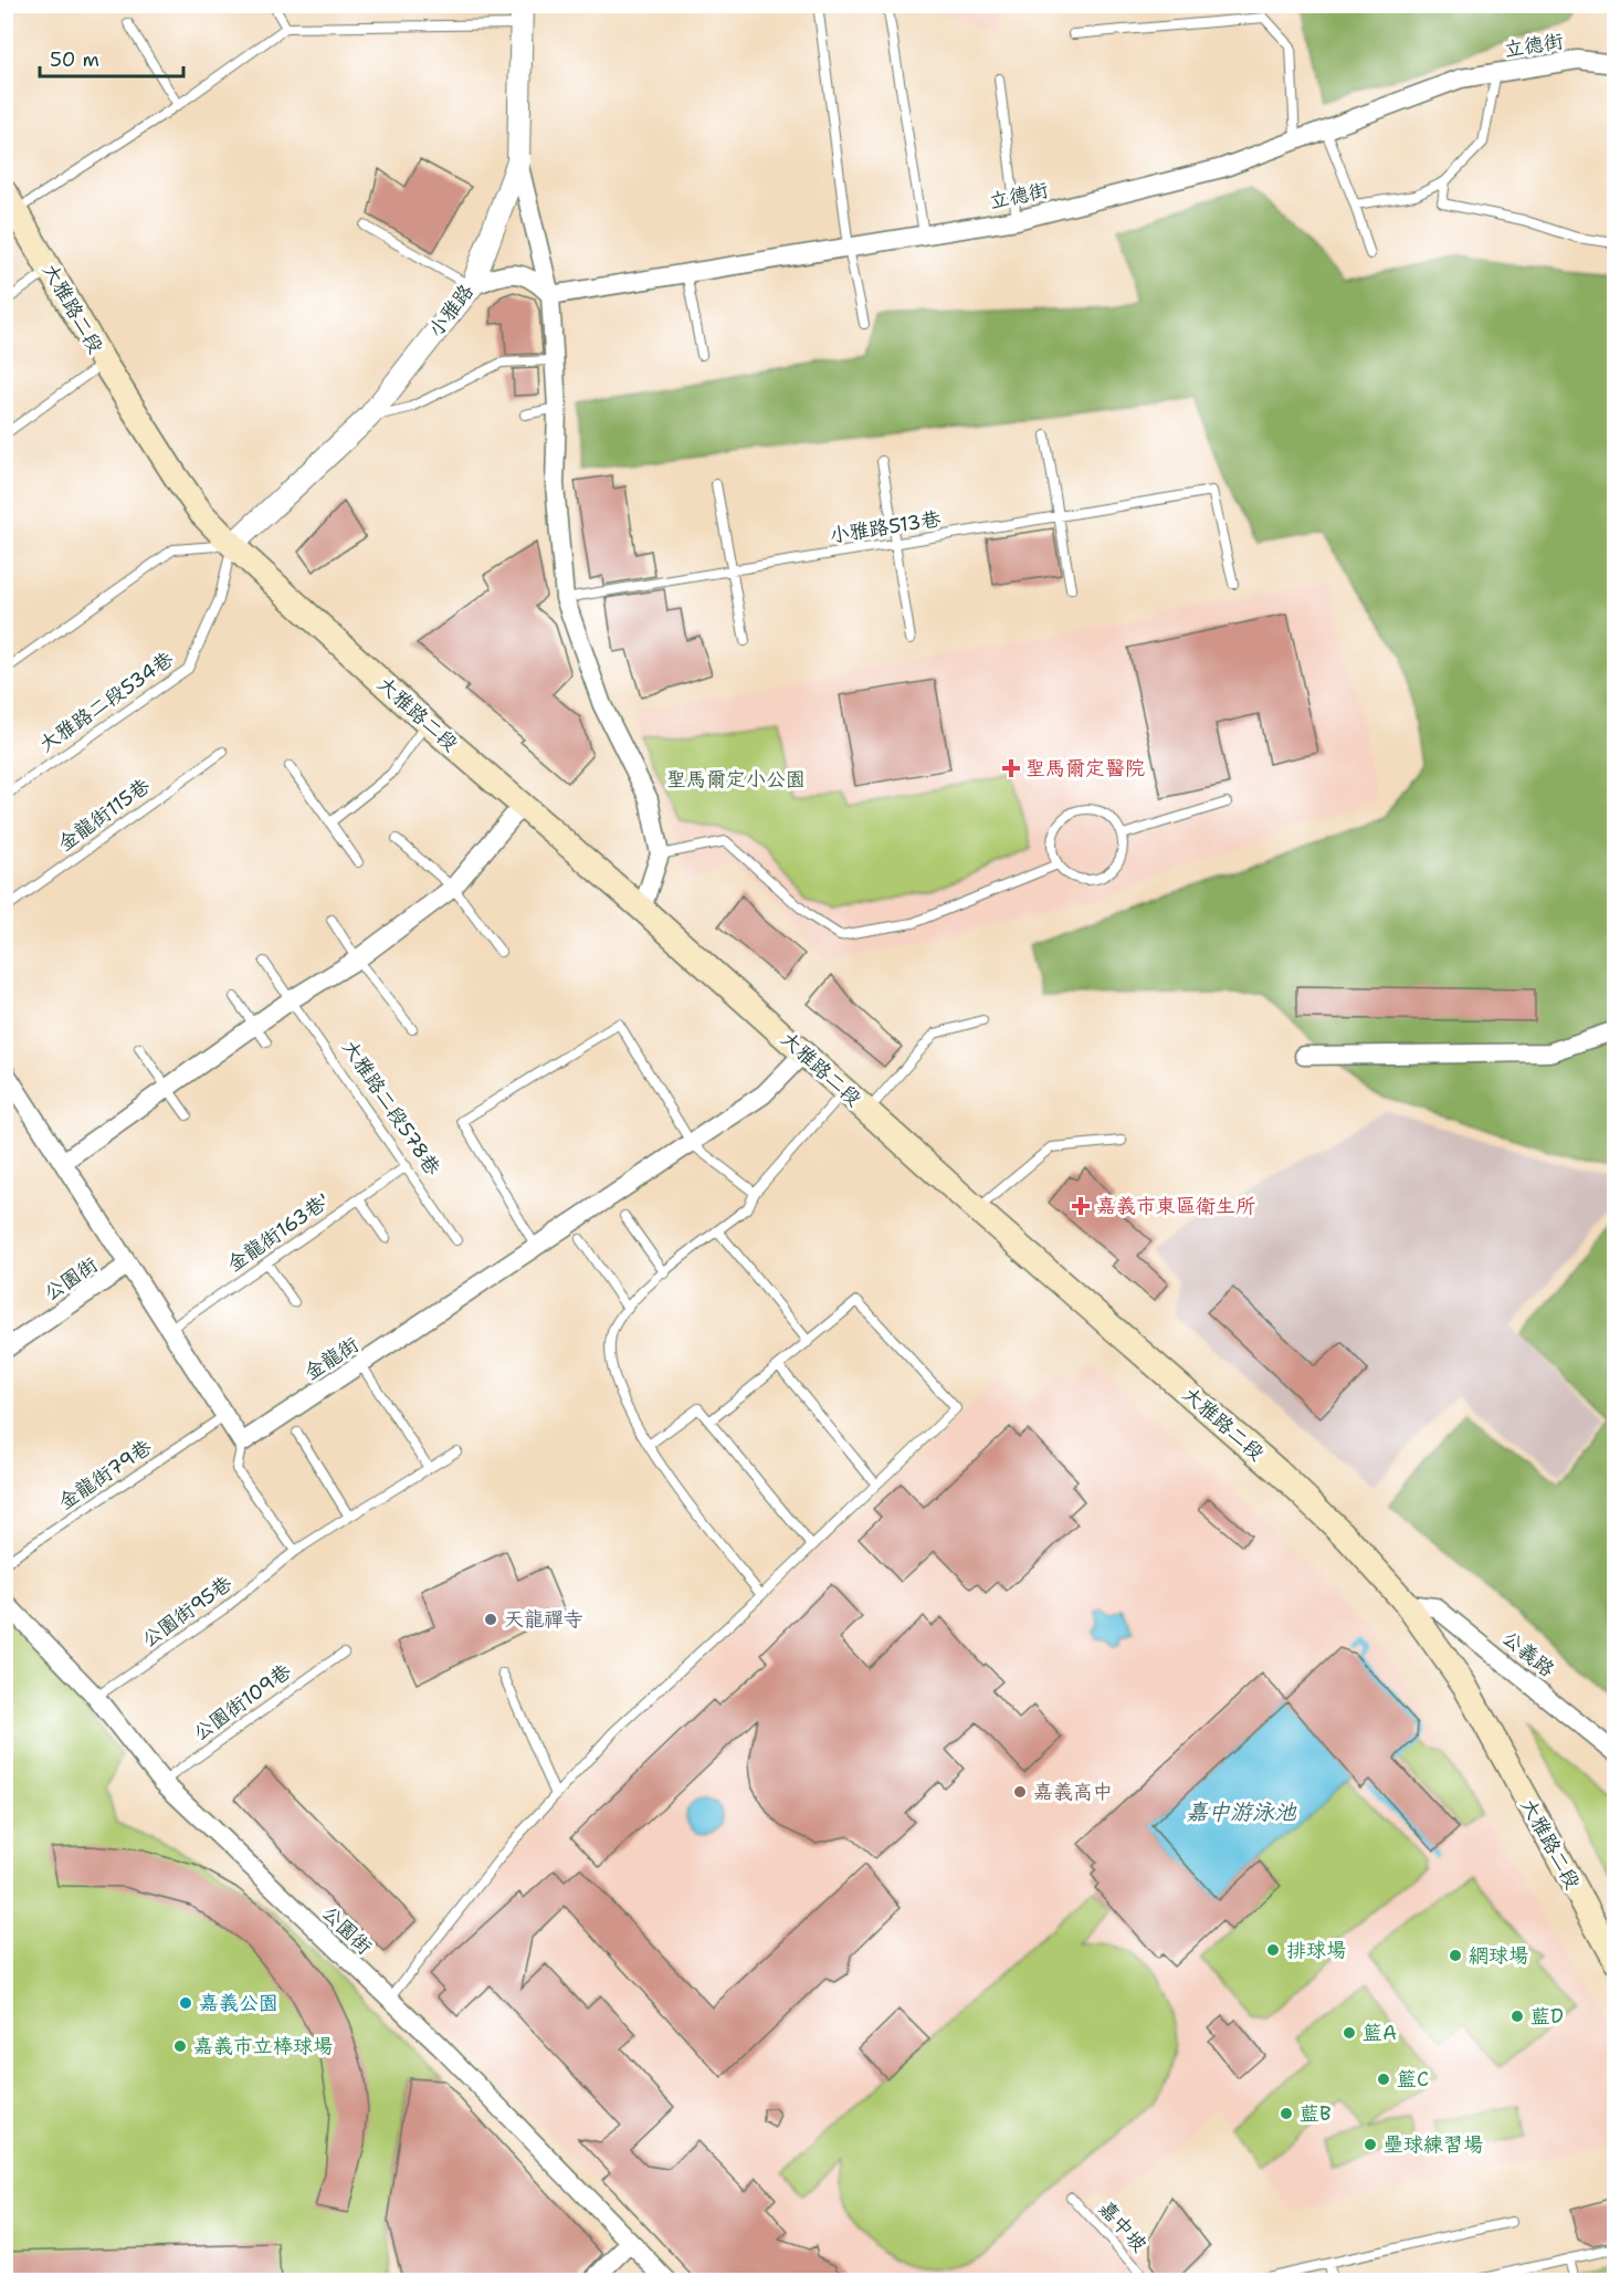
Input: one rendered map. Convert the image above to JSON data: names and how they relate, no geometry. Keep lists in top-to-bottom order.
{
  "streets": {
    "main road": ["大雅路二段"],
    "street": [
      "立德街",
      "小雅路",
      "公園街",
      "金龍街",
      "公義路"
    ],
    "lane": [
      "小雅路513巷",
      "大雅路二段534巷",
      "金龍街115巷",
      "大雅路二段578巷",
      "金龍街163巷'",
      "金龍街79巷",
      "公園街95巷",
      "公園街109巷",
      "嘉中坡"
    ]
  },
  "crossings": [
    ["大雅路二段", "小雅路"],
    ["大雅路二段", "大雅路二段534巷"],
    ["大雅路二段", "金龍街"],
    ["大雅路二段", "公義路"],
    ["小雅路", "大雅路二段534巷"],
    ["大雅路二段578巷", "金龍街163巷'"],
    ["公園街", "公園街95巷"],
    ["公園街", "公園街109巷"]
  ],
  "water": ["嘉中游泳池"],
  "parks": ["聖馬爾定小公園"],
  "places": {
    "health": ["聖馬爾定醫院", "嘉義市東區衛生所"],
    "other": [
      "天龍禪寺",
      "嘉義高中",
      "排球場",
      "網球場",
      "嘉義公園",
      "藍D",
      "籃A",
      "嘉義市立棒球場",
      "籃C",
      "藍B",
      "壘球練習場"
    ]
  },
  "scale_bar": "50 m"
}
